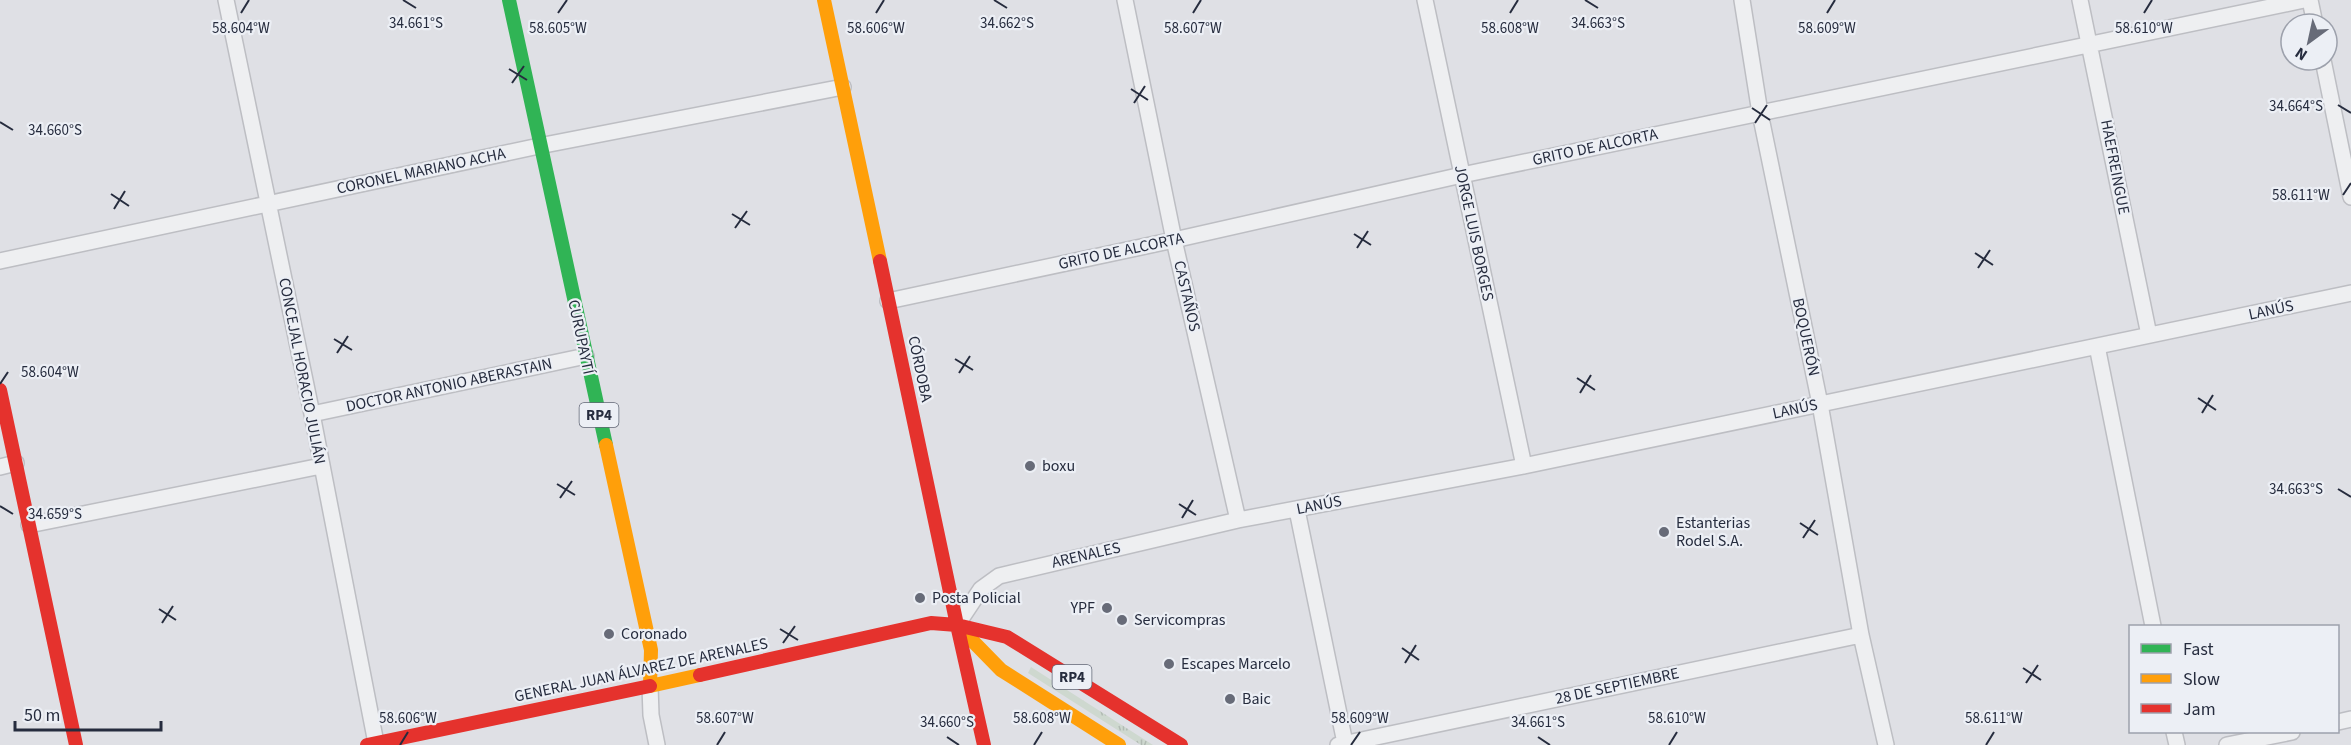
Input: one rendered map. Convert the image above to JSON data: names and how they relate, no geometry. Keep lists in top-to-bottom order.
{
  "streets": {
    "main road": [
      "CURUPAYTÍ",
      "CÓRDOBA",
      "RP4",
      "GENERAL JUAN ÁLVAREZ DE ARENALES"
    ],
    "street": [
      "GRITO DE ALCORTA",
      "HAEFREINGUE",
      "CORONEL MARIANO ACHA",
      "JORGE LUIS BORGES",
      "CASTAÑOS",
      "LANÚS",
      "BOQUERÓN",
      "CONCEJAL HORACIO JULIÁN",
      "DOCTOR ANTONIO ABERASTAIN",
      "ARENALES",
      "28 DE SEPTIEMBRE"
    ]
  },
  "crossings": [
    ["GRITO DE ALCORTA", "HAEFREINGUE"],
    ["GRITO DE ALCORTA", "JORGE LUIS BORGES"],
    ["GRITO DE ALCORTA", "CASTAÑOS"],
    ["GRITO DE ALCORTA", "BOQUERÓN"],
    ["GRITO DE ALCORTA", "CÓRDOBA"],
    ["HAEFREINGUE", "LANÚS"],
    ["CORONEL MARIANO ACHA", "CURUPAYTÍ"],
    ["CORONEL MARIANO ACHA", "CÓRDOBA"],
    ["CORONEL MARIANO ACHA", "CONCEJAL HORACIO JULIÁN"],
    ["JORGE LUIS BORGES", "LANÚS"],
    ["CASTAÑOS", "LANÚS"],
    ["CASTAÑOS", "ARENALES"],
    ["LANÚS", "BOQUERÓN"],
    ["LANÚS", "ARENALES"],
    ["CURUPAYTÍ", "DOCTOR ANTONIO ABERASTAIN"],
    ["CURUPAYTÍ", "GENERAL JUAN ÁLVAREZ DE ARENALES"],
    ["BOQUERÓN", "28 DE SEPTIEMBRE"],
    ["CÓRDOBA", "RP4"],
    ["CÓRDOBA", "ARENALES"],
    ["CÓRDOBA", "GENERAL JUAN ÁLVAREZ DE ARENALES"],
    ["CONCEJAL HORACIO JULIÁN", "DOCTOR ANTONIO ABERASTAIN"],
    ["CONCEJAL HORACIO JULIÁN", "GENERAL JUAN ÁLVAREZ DE ARENALES"],
    ["RP4", "ARENALES"],
    ["RP4", "GENERAL JUAN ÁLVAREZ DE ARENALES"],
    ["ARENALES", "GENERAL JUAN ÁLVAREZ DE ARENALES"]
  ],
  "places": [
    "boxu",
    "Estanterias Rodel S.A.",
    "Posta Policial",
    "YPF",
    "Servicompras",
    "Coronado",
    "Escapes Marcelo",
    "Baic"
  ],
  "legend": ["Fast", "Slow", "Jam"],
  "scale_bar": "50 m",
  "north": "bottom left",
  "coordinates": [
    "34.661°S",
    "34.662°S",
    "34.663°S",
    "58.604°W",
    "58.605°W",
    "58.606°W",
    "58.607°W",
    "58.608°W",
    "58.609°W",
    "58.610°W",
    "34.664°S",
    "34.660°S",
    "58.611°W",
    "34.659°S"
  ]
}
